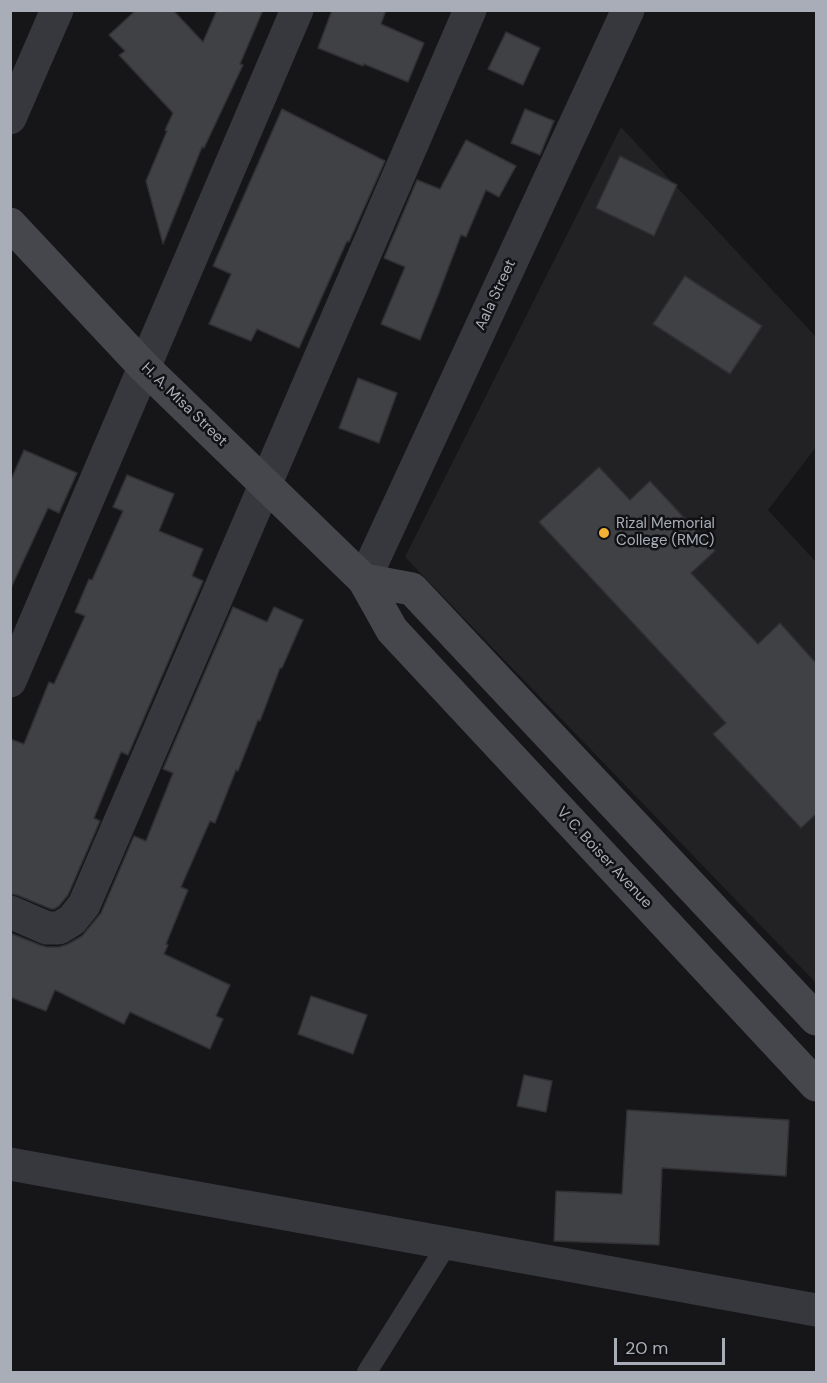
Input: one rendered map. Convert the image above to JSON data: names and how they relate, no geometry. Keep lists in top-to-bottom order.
{
  "streets": {
    "street": ["Aala Street", "H. A. Misa Street", "V. C. Boiser Avenue"]
  },
  "crossings": [
    ["Aala Street", "H. A. Misa Street"],
    ["H. A. Misa Street", "V. C. Boiser Avenue"]
  ],
  "places": ["Rizal Memorial College (RMC)"],
  "scale_bar": "20 m"
}
